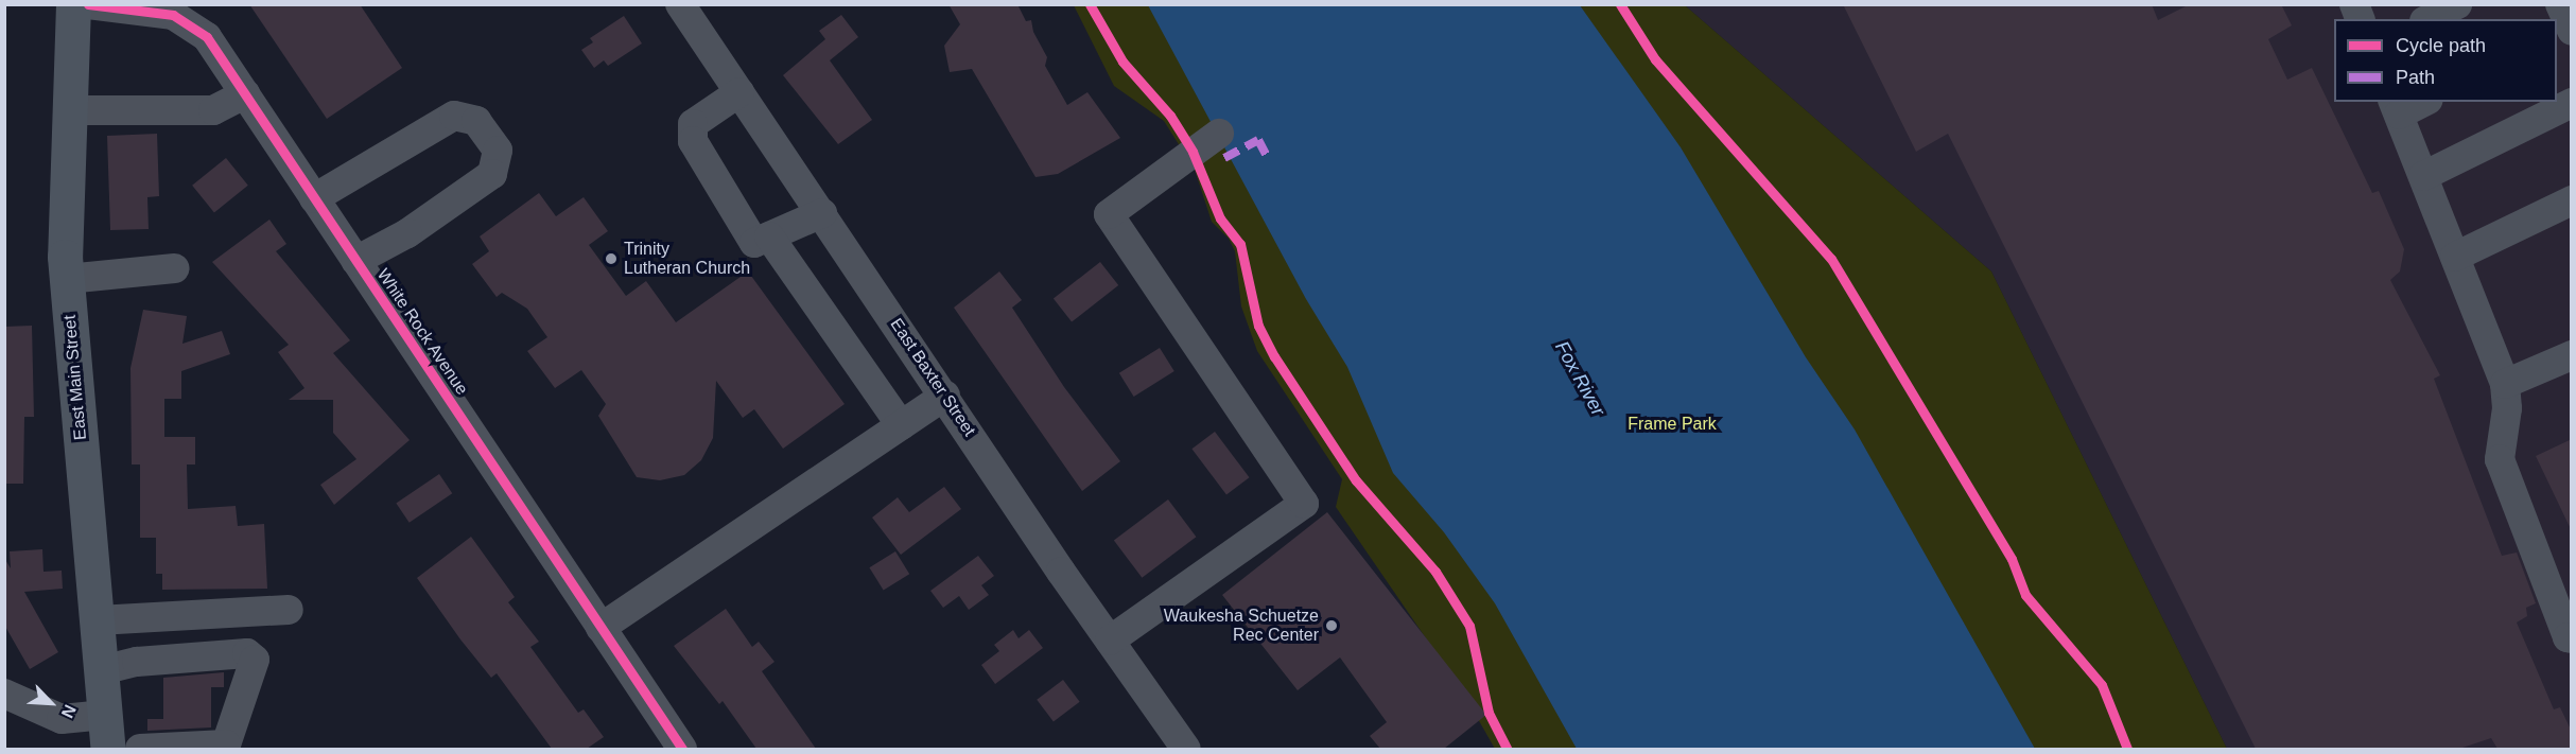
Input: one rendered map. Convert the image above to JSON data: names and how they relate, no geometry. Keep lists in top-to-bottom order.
{
  "streets": {
    "main road": ["East Main Street"],
    "street": ["White Rock Avenue", "East Baxter Street"]
  },
  "water": ["Fox River"],
  "parks": ["Frame Park"],
  "places": ["Trinity Lutheran Church", "Waukesha Schuetze Rec Center"],
  "legend": ["Cycle path", "Path"],
  "north": "bottom right"
}
